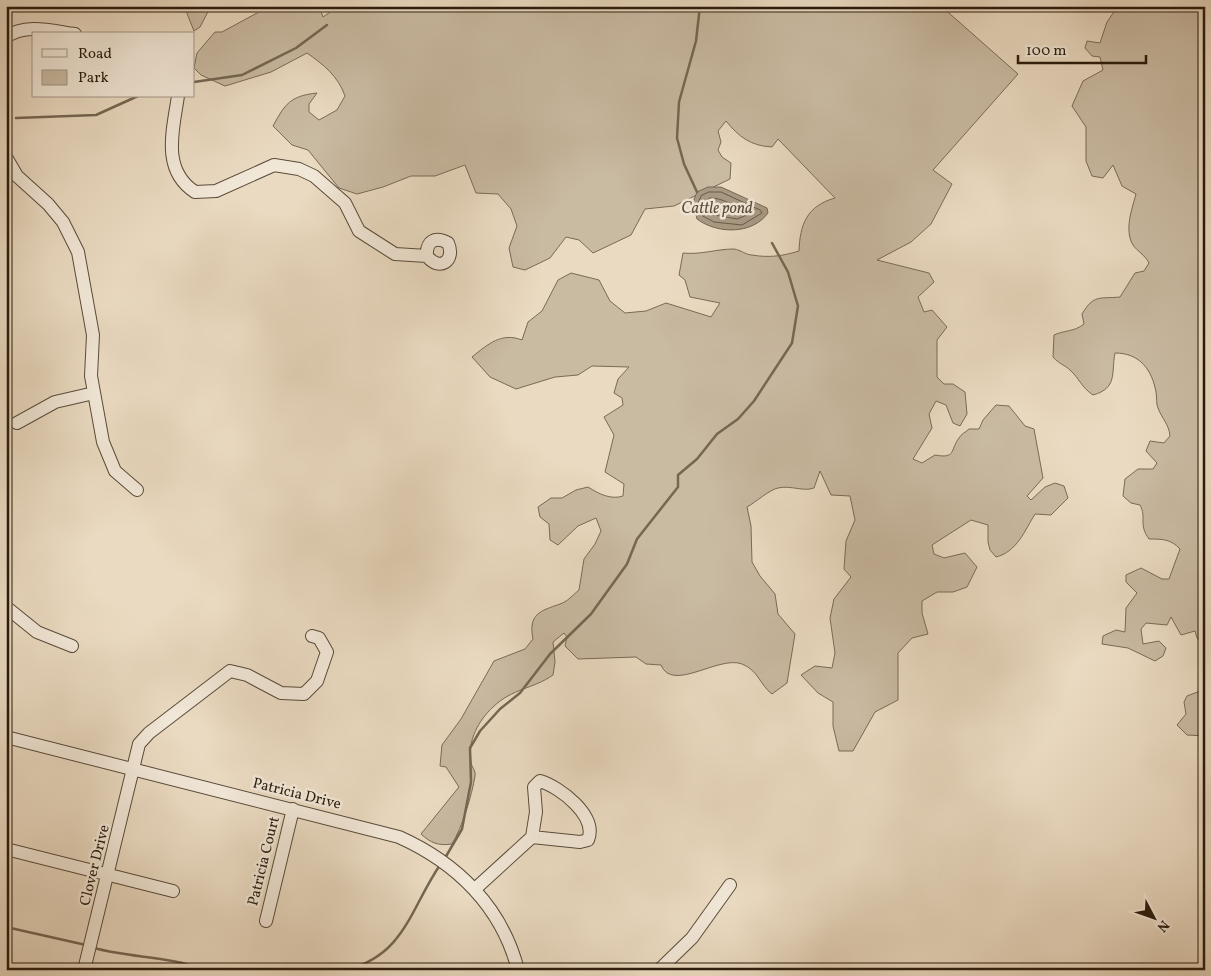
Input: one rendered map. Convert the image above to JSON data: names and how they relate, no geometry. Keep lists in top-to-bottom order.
{
  "streets": {
    "street": ["Patricia Drive", "Patricia Court", "Clover Drive"]
  },
  "crossings": [
    ["Patricia Drive", "Patricia Court"],
    ["Patricia Drive", "Clover Drive"]
  ],
  "water": ["Cattle pond"],
  "legend": ["Road", "Park"],
  "scale_bar": "100 m",
  "north": "bottom right"
}
